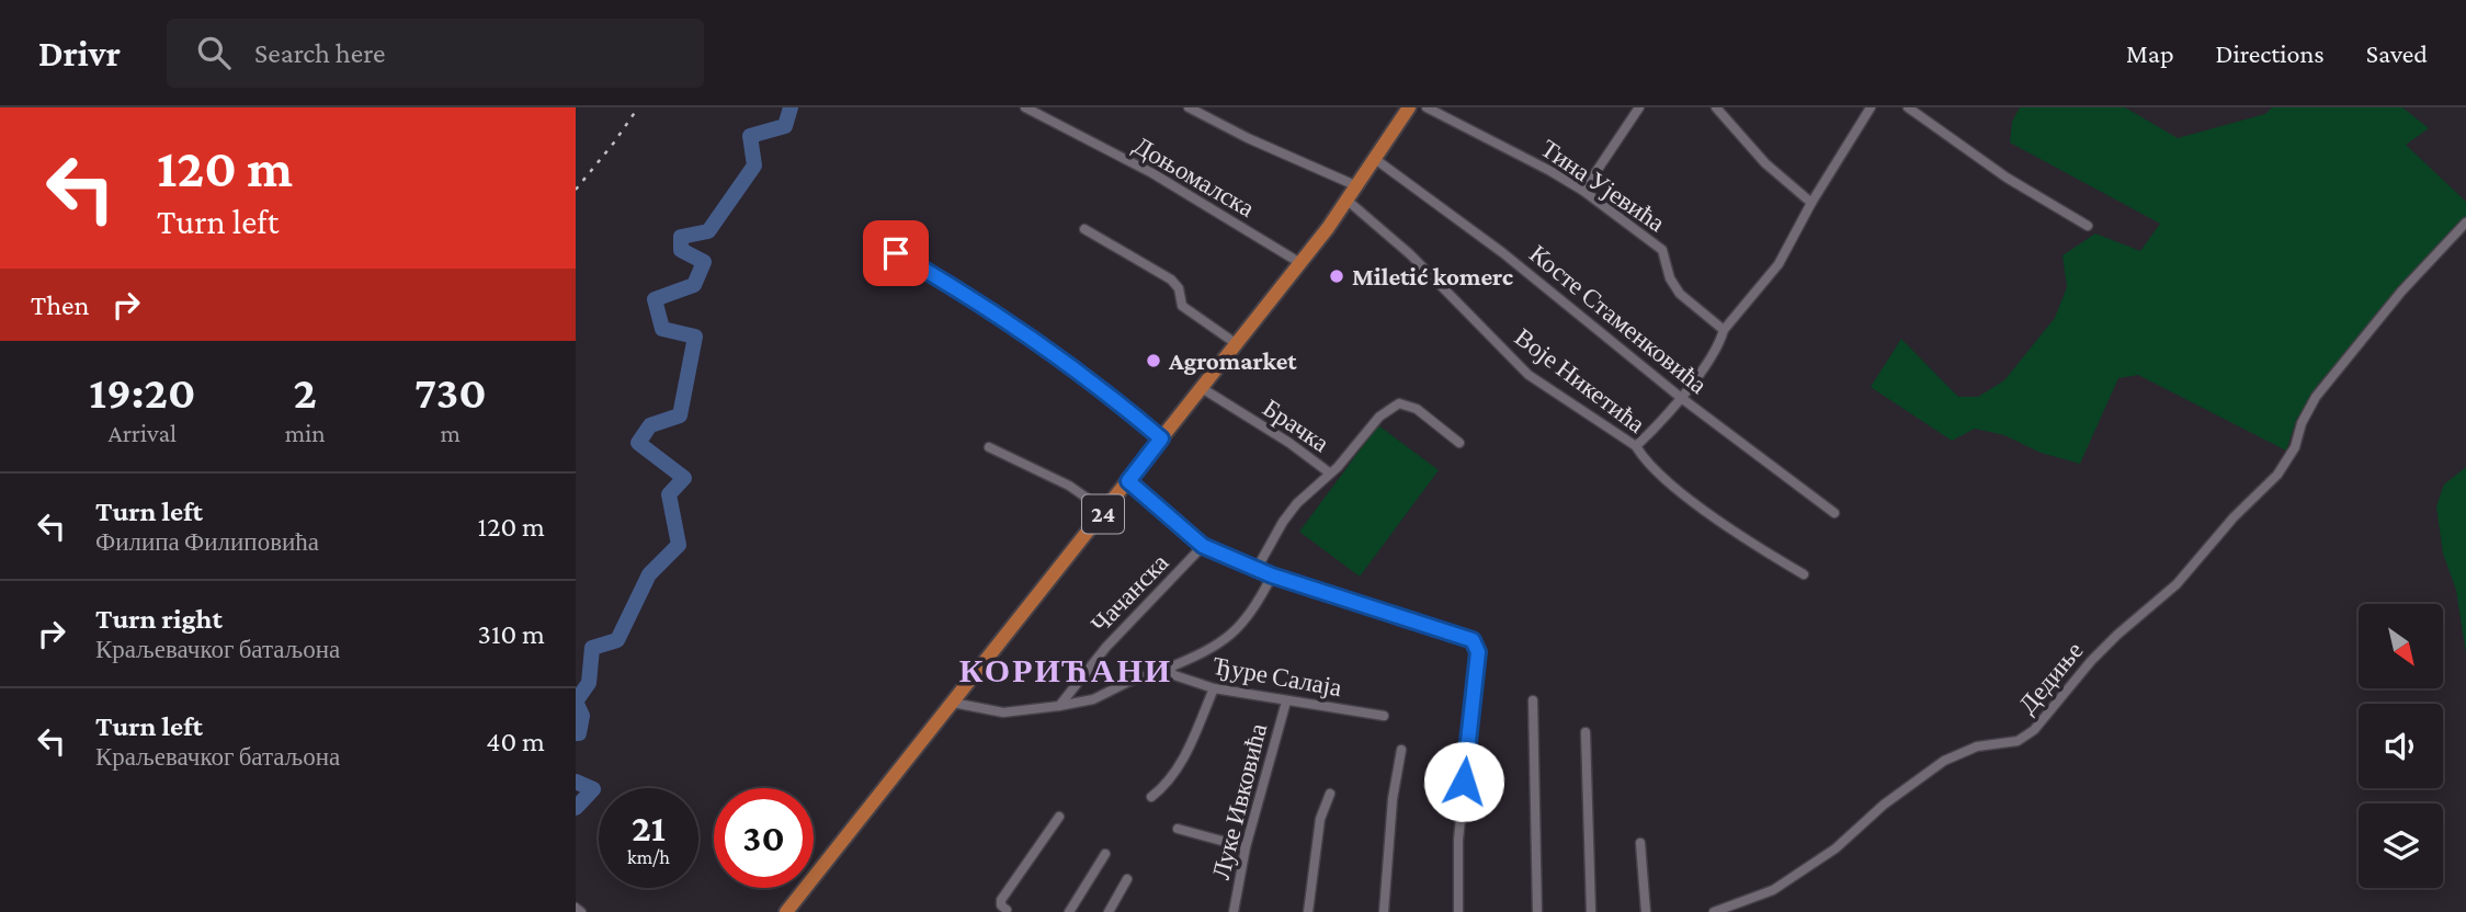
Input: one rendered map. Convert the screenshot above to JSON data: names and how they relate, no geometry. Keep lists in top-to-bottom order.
{
  "streets": {
    "main road": ["24"],
    "street": [
      "Доњомалска",
      "Тина Ујевића",
      "Косте Стаменковића",
      "Воје Никетића",
      "Брачка",
      "Чачанска",
      "Ђуре Салаја",
      "Дедиње",
      "Луке Ивковића"
    ]
  },
  "crossings": [
    ["Доњомалска", "24"],
    ["Косте Стаменковића", "24"],
    ["Воје Никетића", "24"],
    ["Брачка", "24"],
    ["24", "Ђуре Салаја"],
    ["Чачанска", "Ђуре Салаја"],
    ["Ђуре Салаја", "Луке Ивковића"]
  ],
  "districts": ["КОРИЋАНИ"],
  "places": ["Miletić komerc", "Agromarket"],
  "north": "bottom right",
  "page": {
    "header": "Drivr",
    "search": "Search here",
    "nav": ["Map", "Directions", "Saved"],
    "turn": ["120 m", "Turn left"],
    "then": "Then",
    "eta": [
      "19:20",
      "Arrival",
      "2",
      "min",
      "730",
      "m"
    ],
    "list": [
      {
        "name": "Turn left",
        "note": "Филипа Филиповића",
        "value": "120 m"
      },
      {
        "name": "Turn right",
        "note": "Краљевачког батаљона",
        "value": "310 m"
      },
      {
        "name": "Turn left",
        "note": "Краљевачког батаљона",
        "value": "40 m"
      }
    ],
    "speed": "21 km/h",
    "limit": "30"
  }
}
